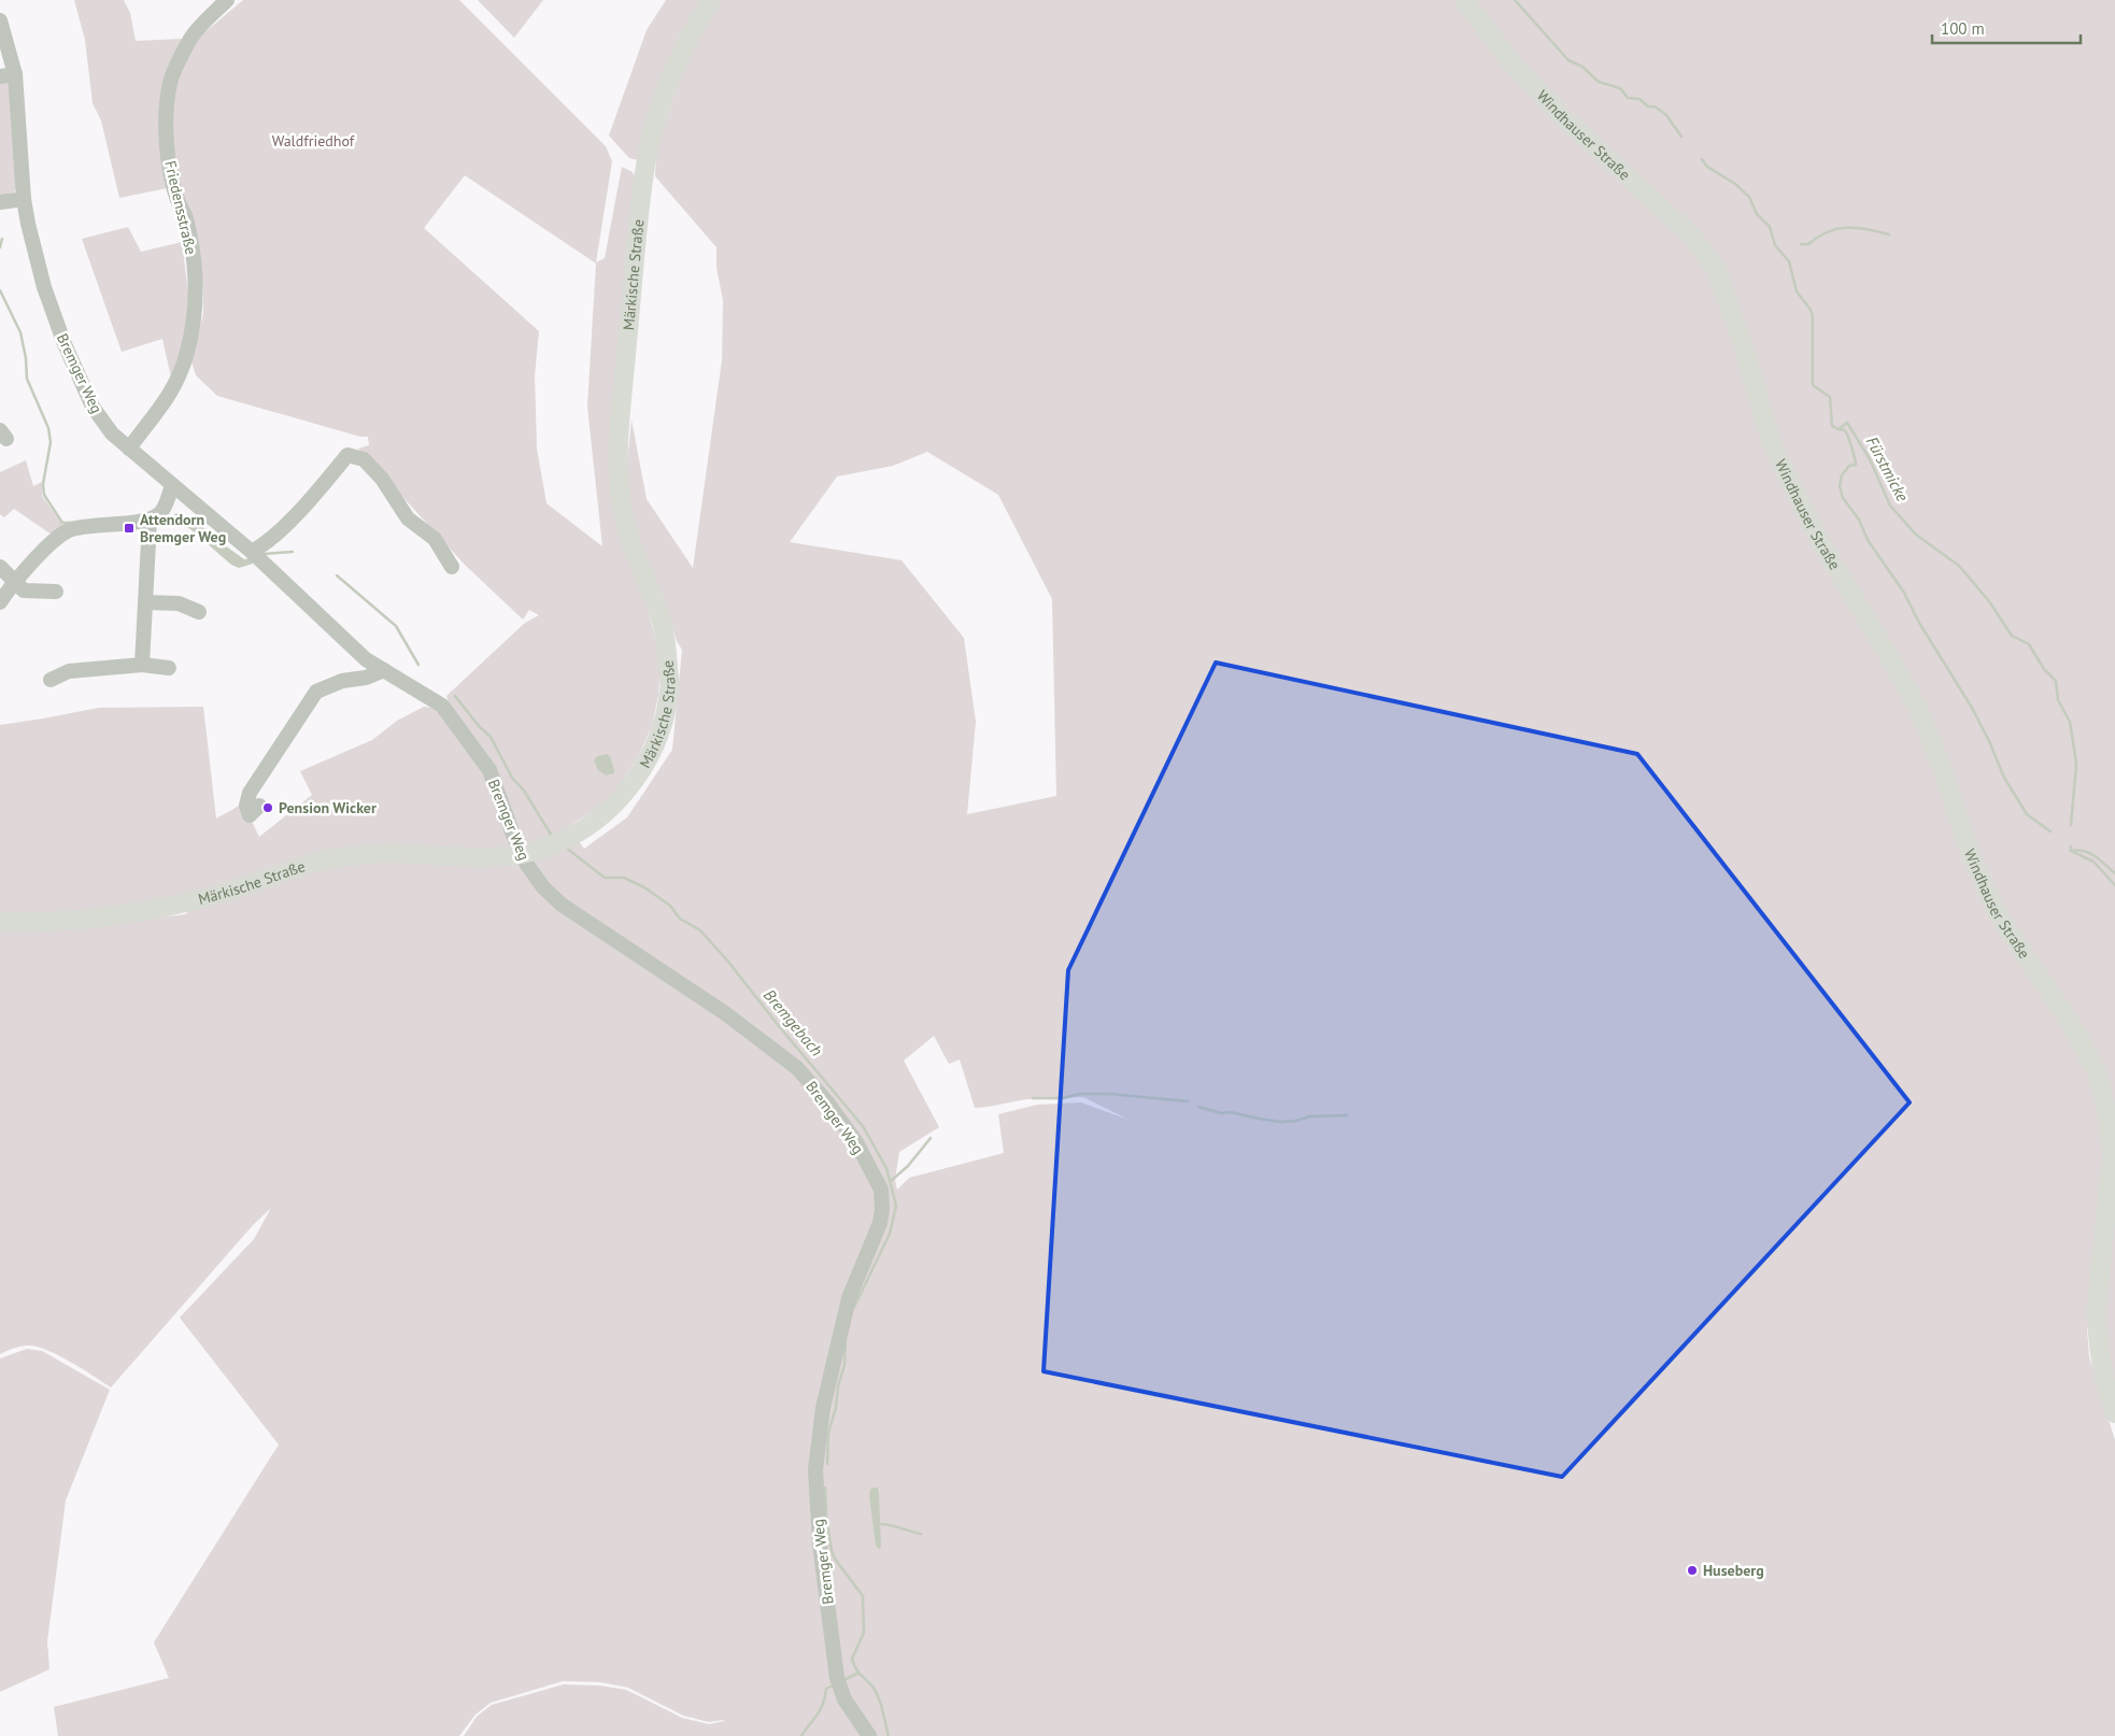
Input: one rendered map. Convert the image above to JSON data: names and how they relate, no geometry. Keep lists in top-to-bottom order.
{
  "streets": {
    "main road": ["Windhauser Straße", "Märkische Straße"],
    "street": ["Friedensstraße", "Bremger Weg"]
  },
  "crossings": [
    ["Friedensstraße", "Bremger Weg"]
  ],
  "water": ["Fürstmicke", "Bremgebach"],
  "parks": ["Waldfriedhof"],
  "places": {
    "transit": ["Attendorn Bremger Weg"],
    "other": ["Pension Wicker", "Huseberg"]
  },
  "scale_bar": "100 m"
}
